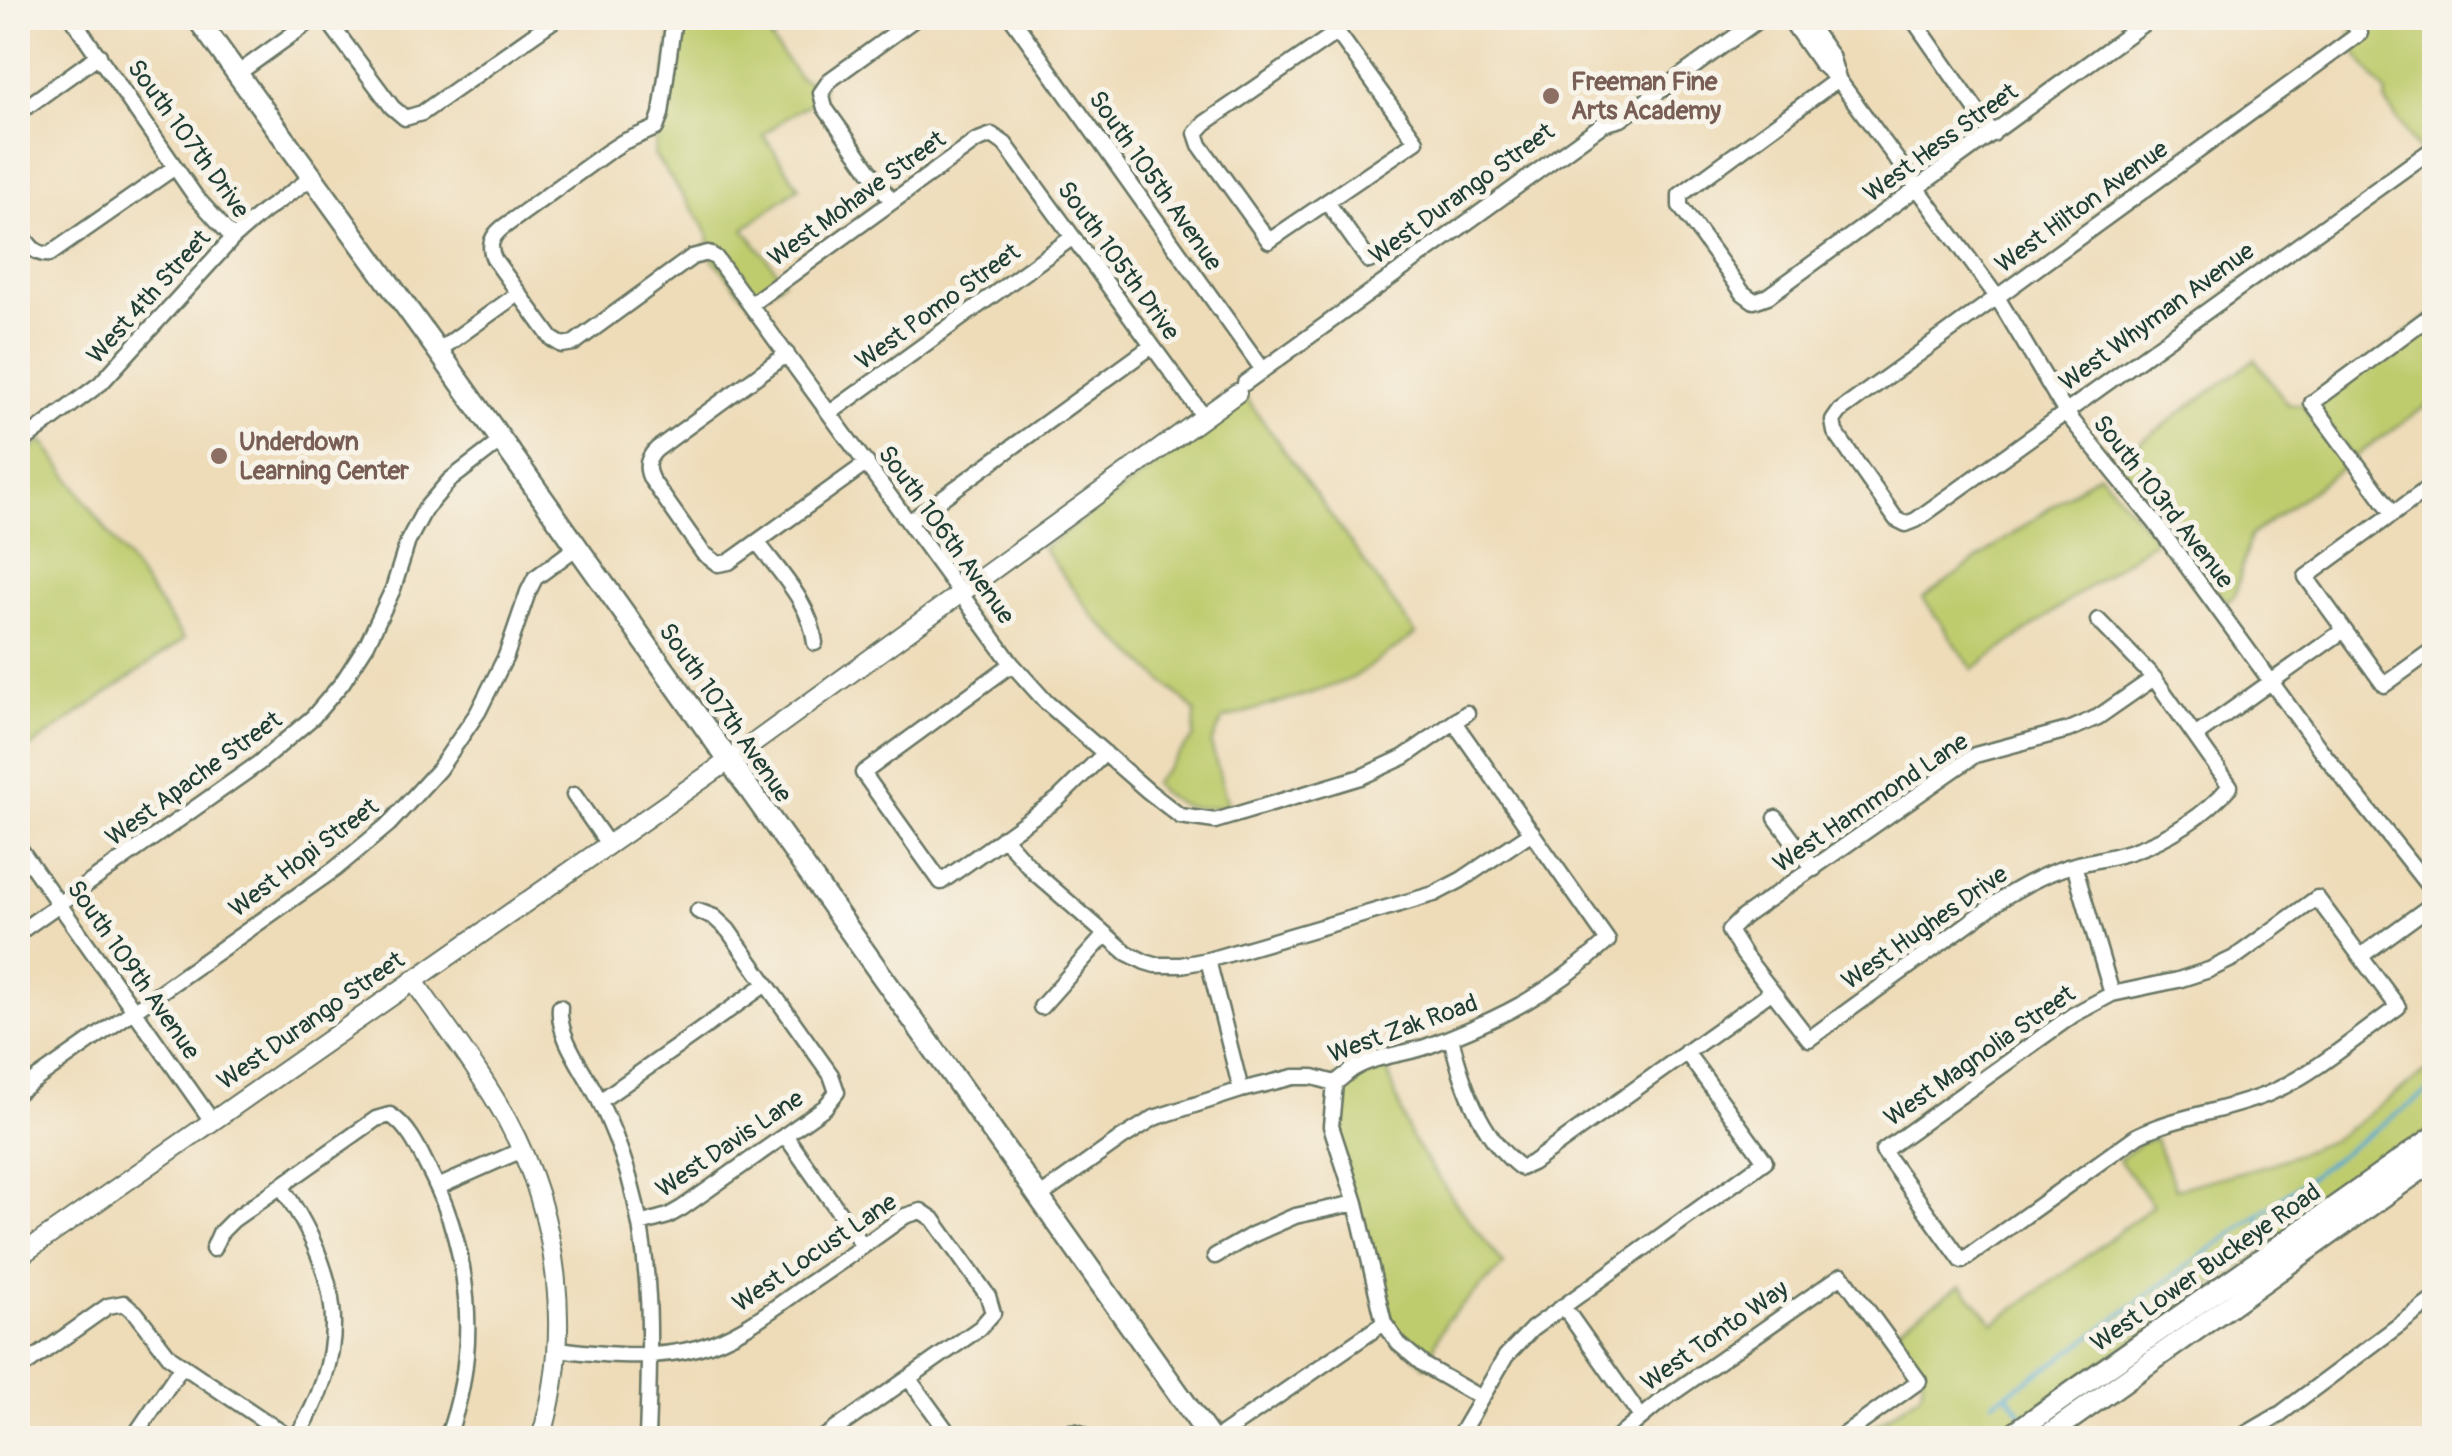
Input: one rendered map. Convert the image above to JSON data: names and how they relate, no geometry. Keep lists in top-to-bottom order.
{
  "streets": {
    "main road": ["South 107th Avenue", "West Lower Buckeye Road"],
    "street": [
      "South 107th Drive",
      "West Hess Street",
      "South 105th Avenue",
      "West Durango Street",
      "West Mohave Street",
      "West Hilton Avenue",
      "South 105th Drive",
      "West 4th Street",
      "West Pomo Street",
      "West Whyman Avenue",
      "South 103rd Avenue",
      "South 106th Avenue",
      "West Apache Street",
      "West Hammond Lane",
      "West Hopi Street",
      "West Hughes Drive",
      "South 109th Avenue",
      "West Zak Road",
      "West Magnolia Street",
      "West Davis Lane",
      "West Locust Lane",
      "West Tonto Way"
    ]
  },
  "crossings": [
    ["South 107th Drive", "West 4th Street"],
    ["West Hess Street", "South 103rd Avenue"],
    ["South 105th Avenue", "West Durango Street"],
    ["West Durango Street", "South 105th Drive"],
    ["West Durango Street", "South 106th Avenue"],
    ["West Durango Street", "South 107th Avenue"],
    ["West Durango Street", "South 109th Avenue"],
    ["West Mohave Street", "South 105th Drive"],
    ["West Mohave Street", "South 106th Avenue"],
    ["West Hilton Avenue", "West Whyman Avenue"],
    ["West Hilton Avenue", "South 103rd Avenue"],
    ["South 105th Drive", "West Pomo Street"],
    ["West 4th Street", "South 107th Avenue"],
    ["West Pomo Street", "South 106th Avenue"],
    ["West Whyman Avenue", "South 103rd Avenue"],
    ["South 106th Avenue", "West Zak Road"],
    ["South 107th Avenue", "West Apache Street"],
    ["South 107th Avenue", "West Hopi Street"],
    ["South 107th Avenue", "West Zak Road"],
    ["West Apache Street", "South 109th Avenue"],
    ["West Hammond Lane", "West Hughes Drive"],
    ["West Hopi Street", "South 109th Avenue"]
  ],
  "places": ["Freeman Fine Arts Academy", "Underdown Learning Center"]
}
